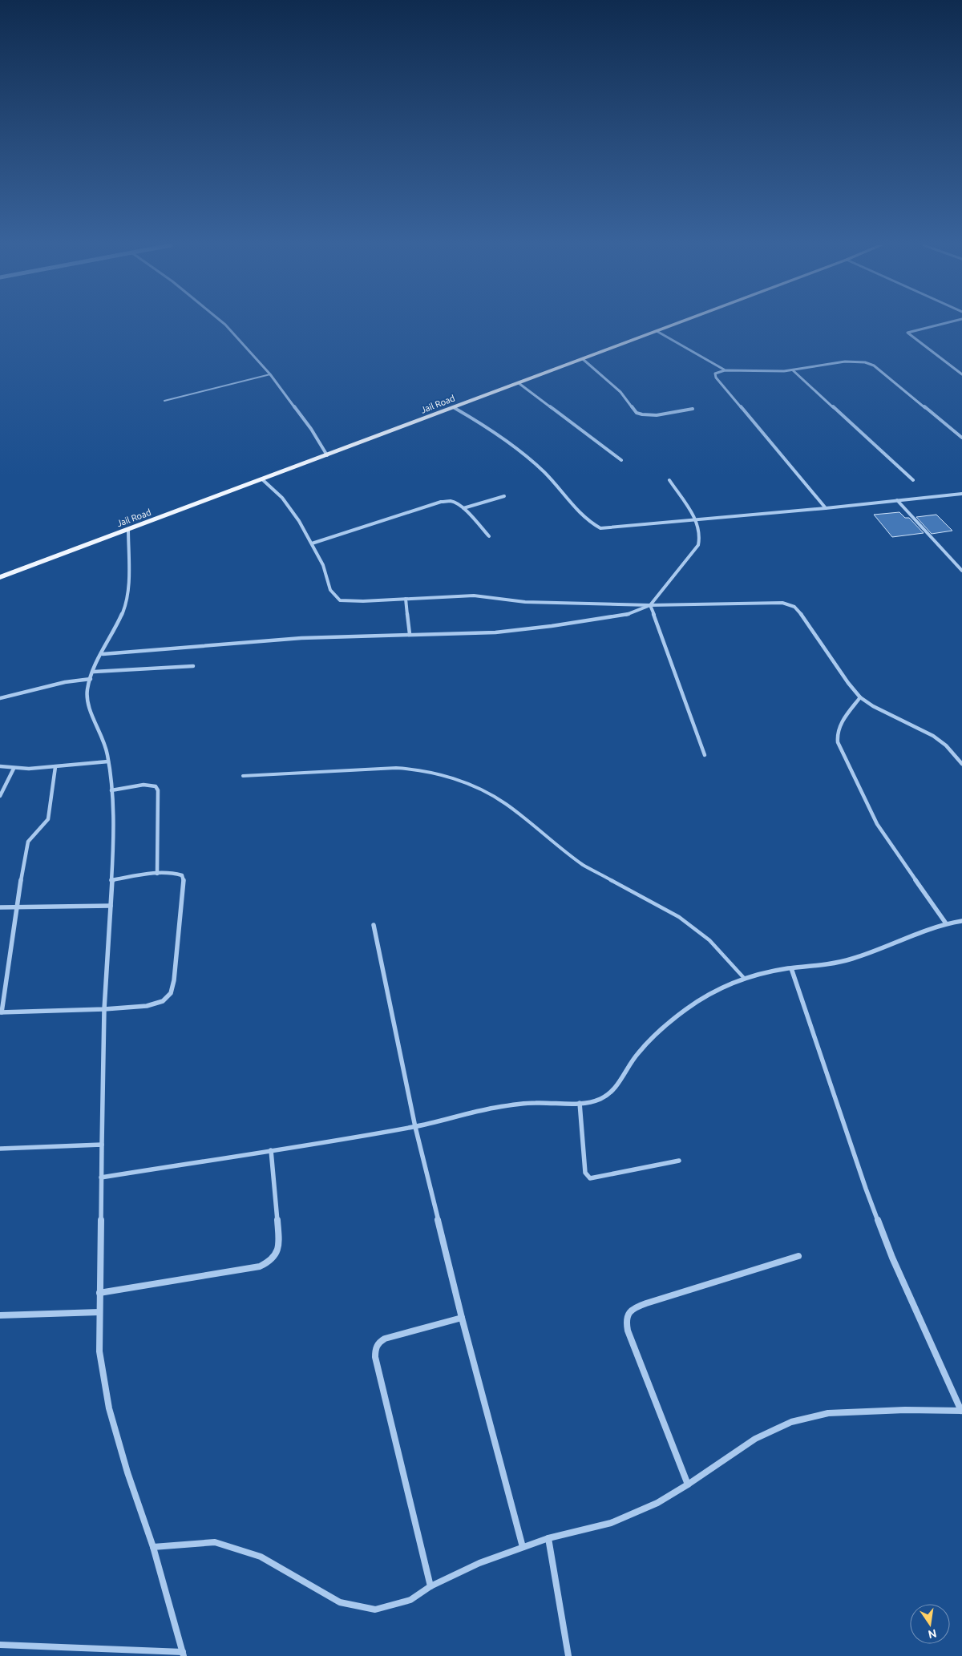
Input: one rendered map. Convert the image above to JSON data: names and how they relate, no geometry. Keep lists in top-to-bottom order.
{
  "streets": {
    "main road": ["Jail Road"]
  },
  "north": "bottom"
}
